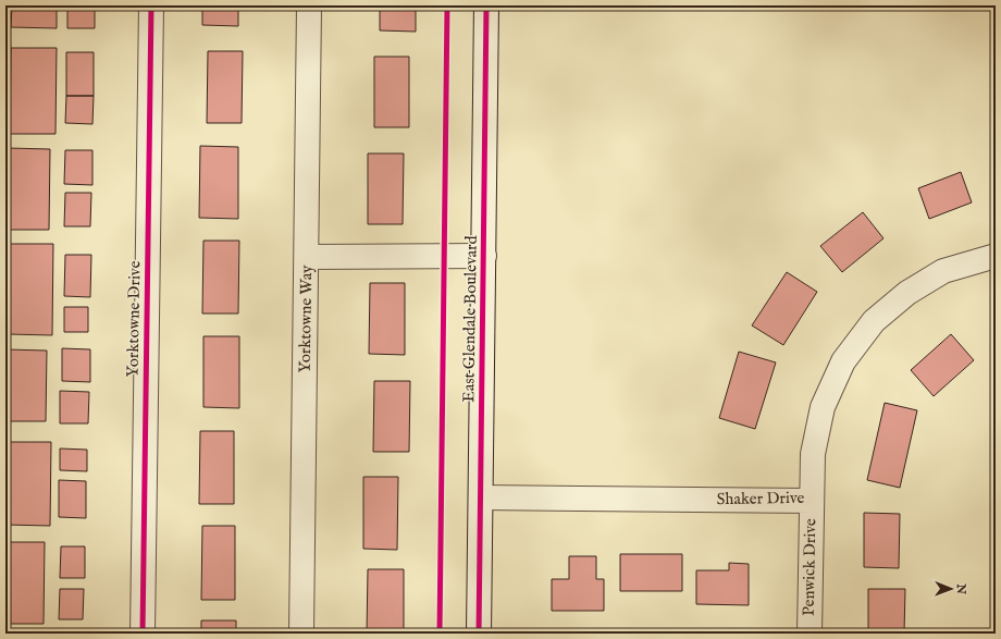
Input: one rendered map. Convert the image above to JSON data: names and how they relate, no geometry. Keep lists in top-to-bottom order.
{
  "streets": {
    "street": [
      "Yorktowne Drive",
      "Yorktowne Way",
      "East Glendale Boulevard",
      "Shaker Drive",
      "Penwick Drive"
    ]
  },
  "crossings": [
    ["East Glendale Boulevard", "Shaker Drive"],
    ["Shaker Drive", "Penwick Drive"]
  ],
  "north": "right"
}
